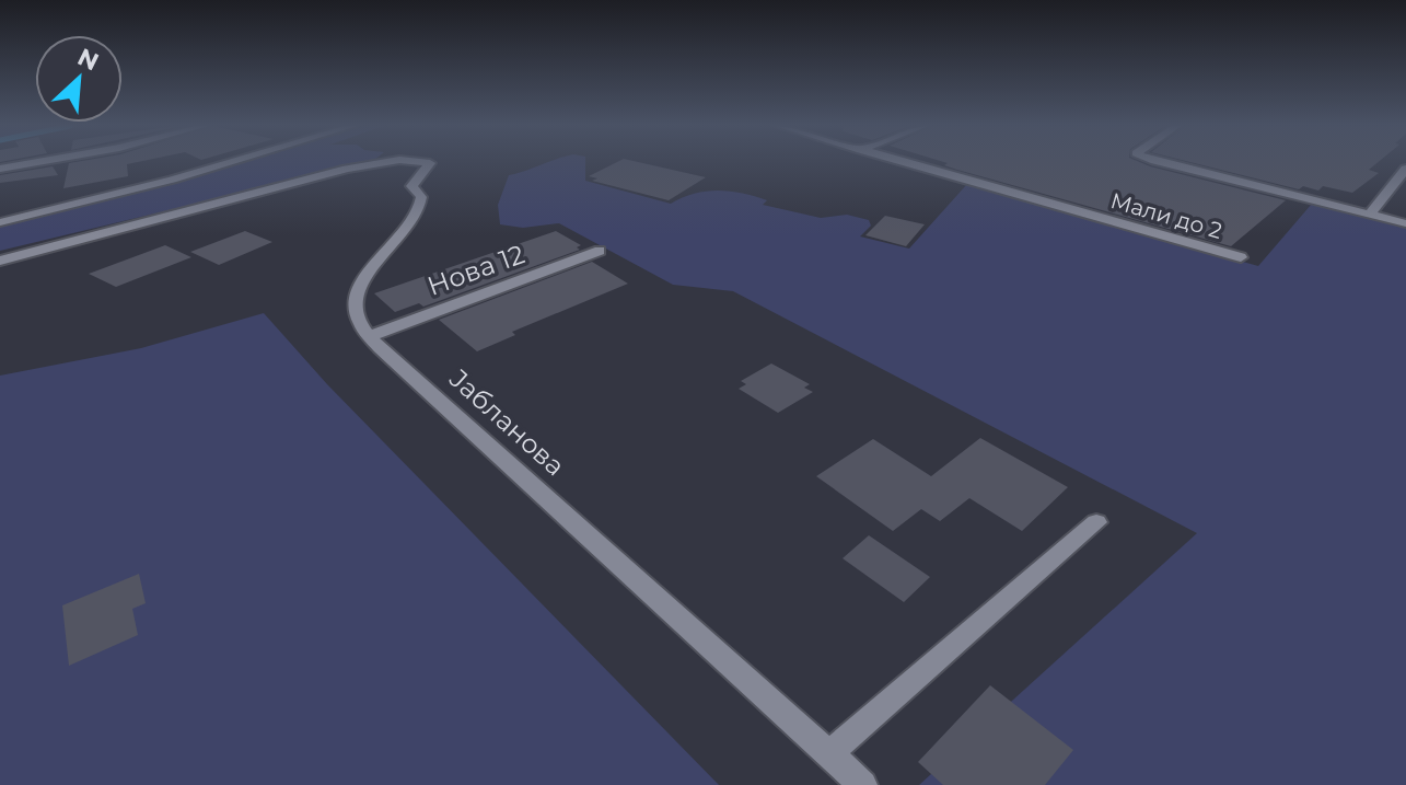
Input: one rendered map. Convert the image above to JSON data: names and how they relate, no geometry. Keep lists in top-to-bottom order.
{
  "streets": {
    "street": ["Мали до 2", "Нова 12", "Јабланова"]
  },
  "crossings": [
    ["Нова 12", "Јабланова"]
  ],
  "north": "top right"
}
